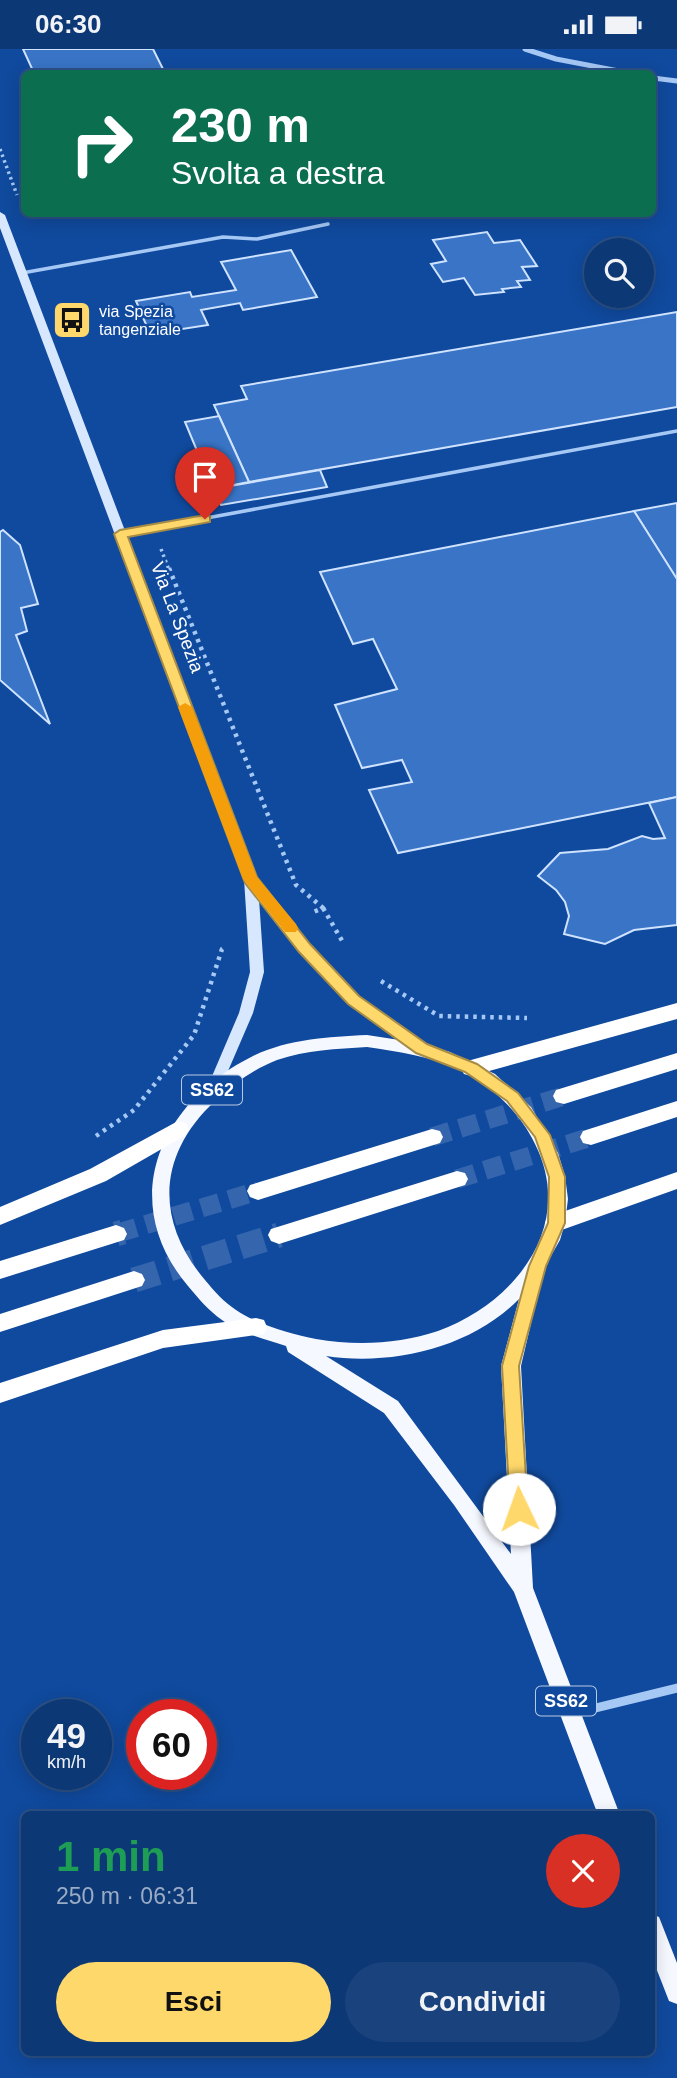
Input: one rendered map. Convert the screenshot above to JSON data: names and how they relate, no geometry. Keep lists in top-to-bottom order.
{
  "streets": {
    "main road": ["Via La Spezia", "SS62"]
  },
  "places": {
    "bus stop": ["via Spezia tangenziale"]
  },
  "page": {
    "status": "06:30",
    "turn": ["230 m", "Svolta a destra"],
    "speed": "49 km/h",
    "limit": "60",
    "heading": ["1 min", "250 m · 06:31"],
    "buttons": ["Esci", "Condividi"]
  }
}
